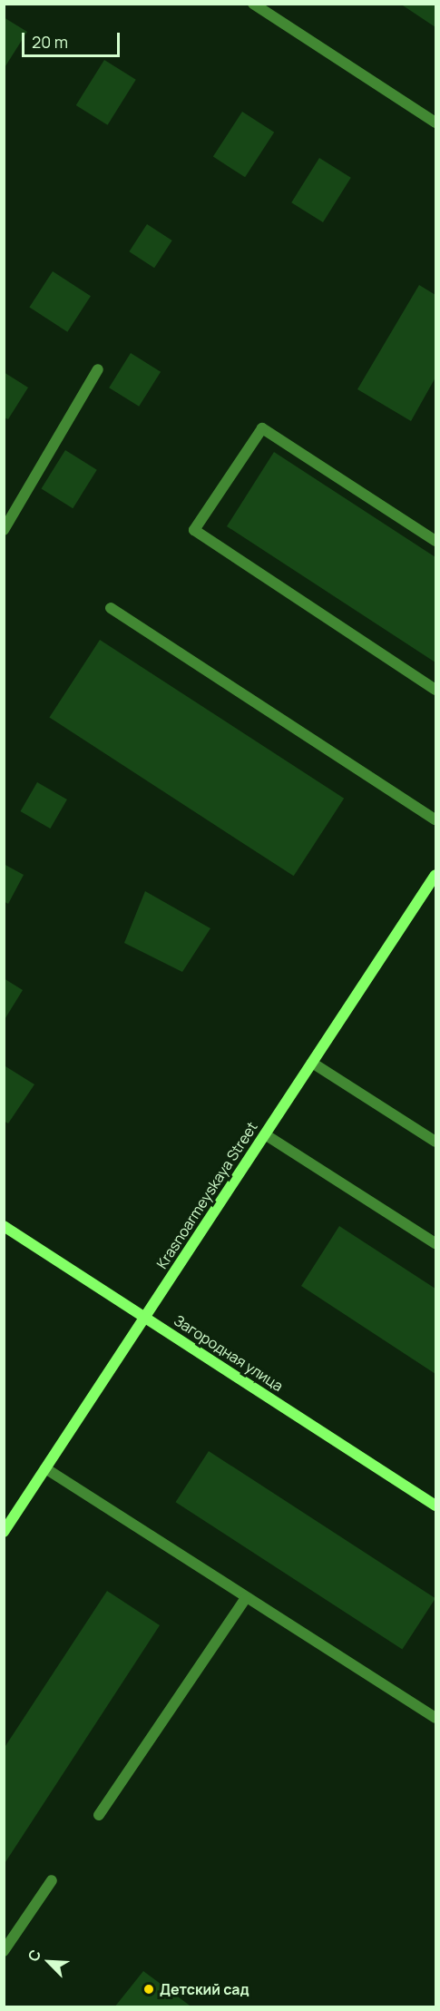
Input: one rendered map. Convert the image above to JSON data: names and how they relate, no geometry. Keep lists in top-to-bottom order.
{
  "streets": {
    "main road": ["Krasnoarmeyskaya Street", "Загородная улица"]
  },
  "crossings": [
    ["Krasnoarmeyskaya Street", "Загородная улица"]
  ],
  "places": ["Детский сад"],
  "scale_bar": "20 m",
  "north": "top left"
}
